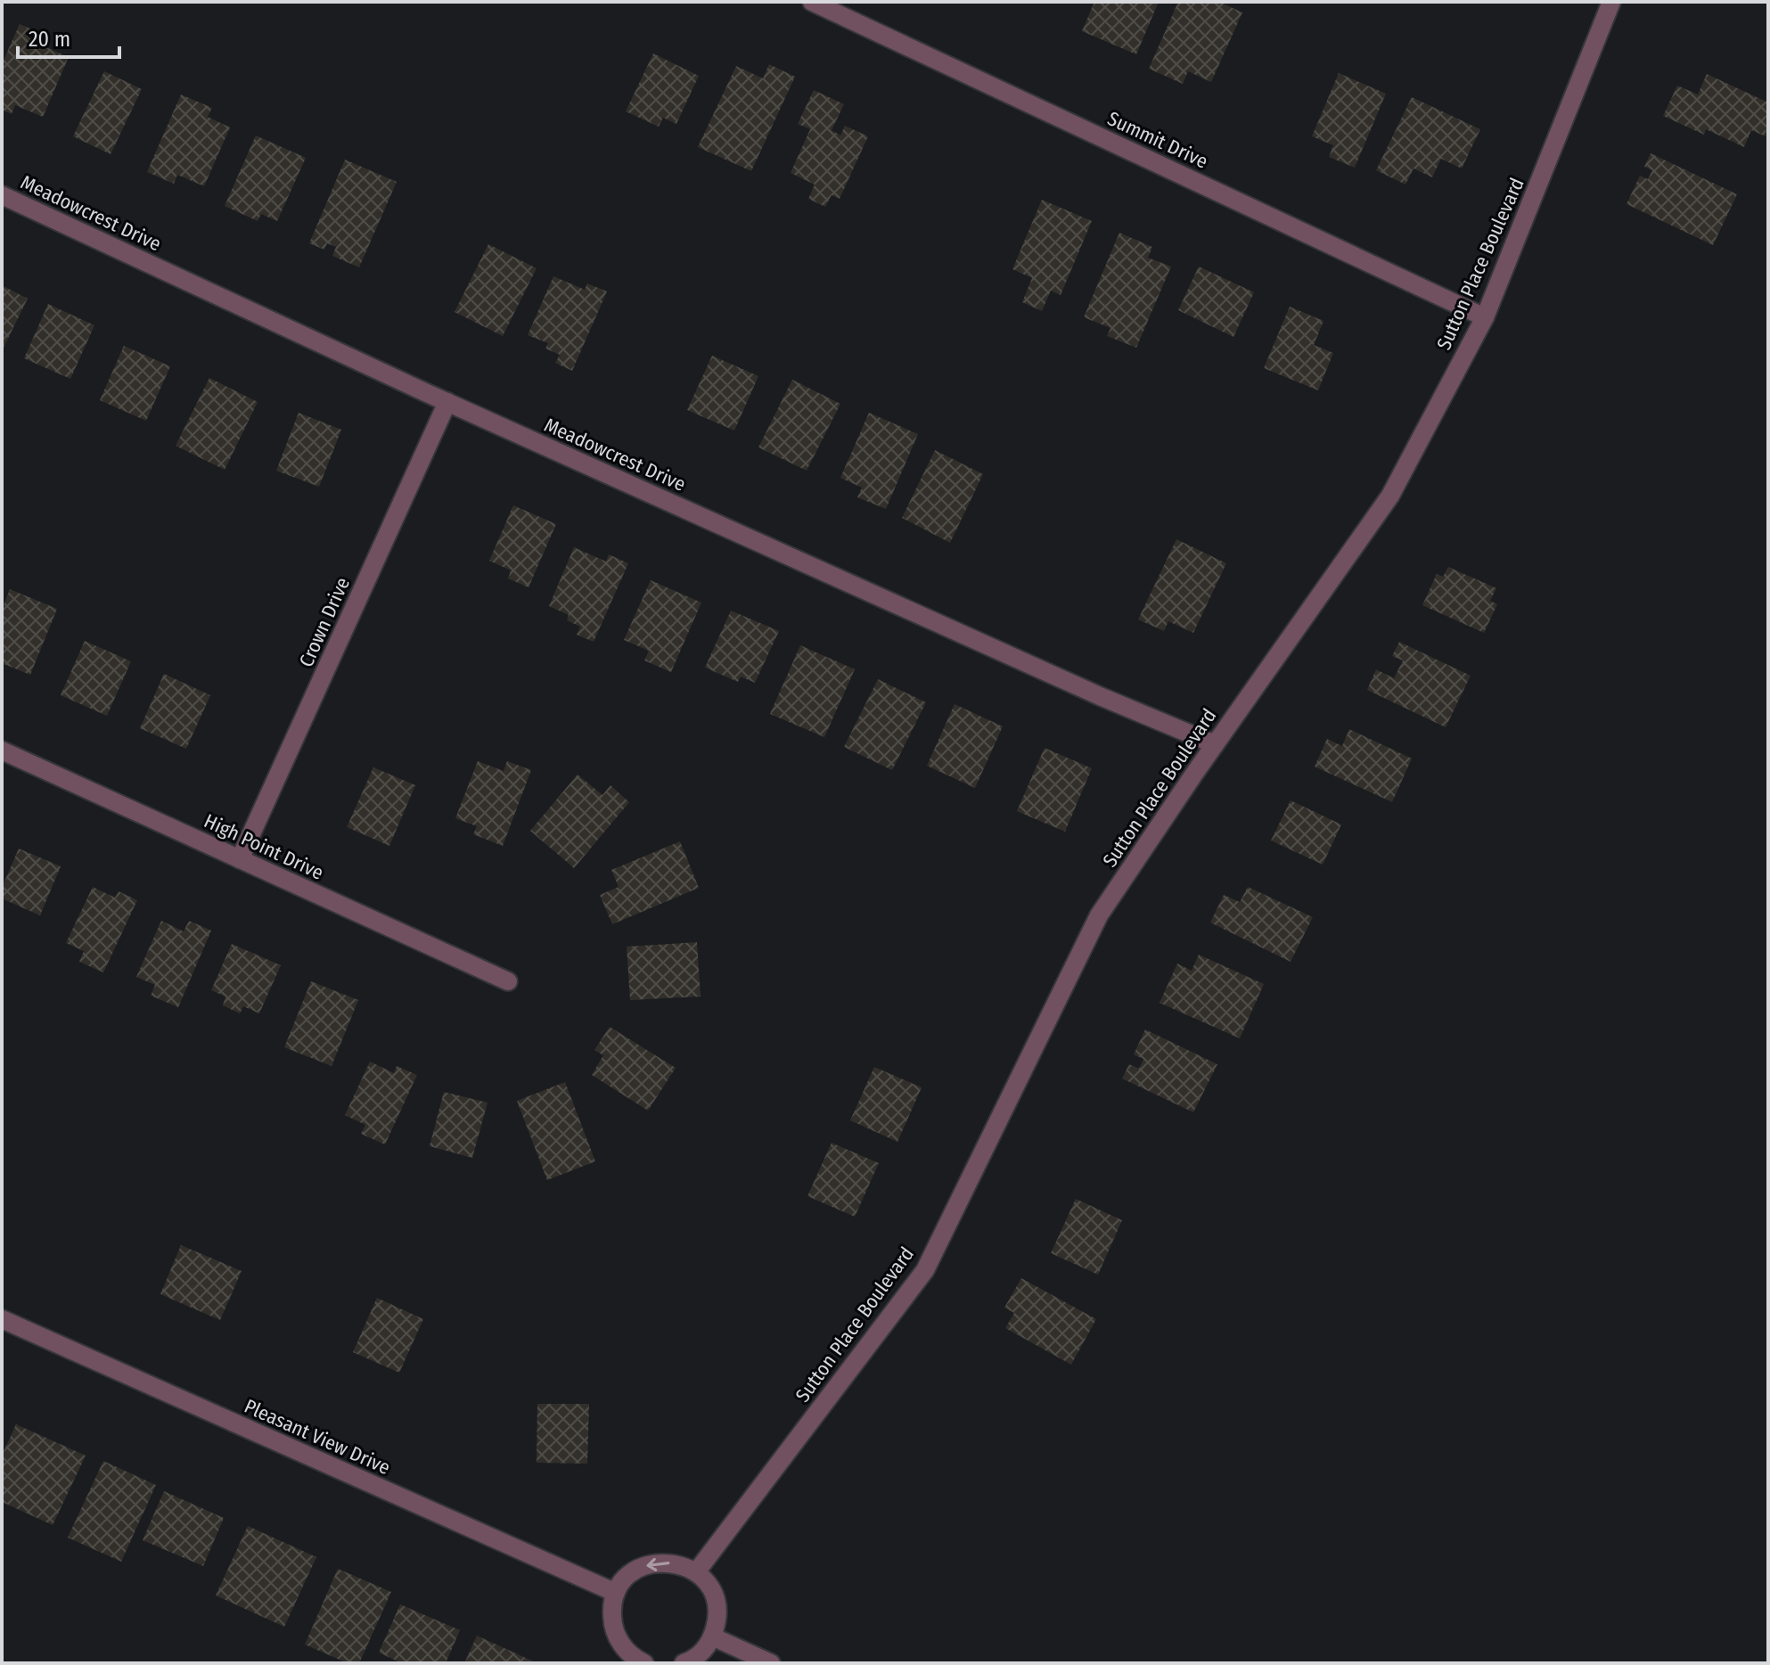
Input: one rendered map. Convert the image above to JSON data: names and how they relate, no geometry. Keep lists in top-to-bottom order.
{
  "streets": {
    "street": [
      "Summit Drive",
      "Meadowcrest Drive",
      "Sutton Place Boulevard",
      "Crown Drive",
      "High Point Drive",
      "Pleasant View Drive"
    ]
  },
  "crossings": [
    ["Summit Drive", "Sutton Place Boulevard"],
    ["Meadowcrest Drive", "Sutton Place Boulevard"],
    ["Meadowcrest Drive", "Crown Drive"],
    ["Crown Drive", "High Point Drive"]
  ],
  "scale_bar": "20 m"
}
